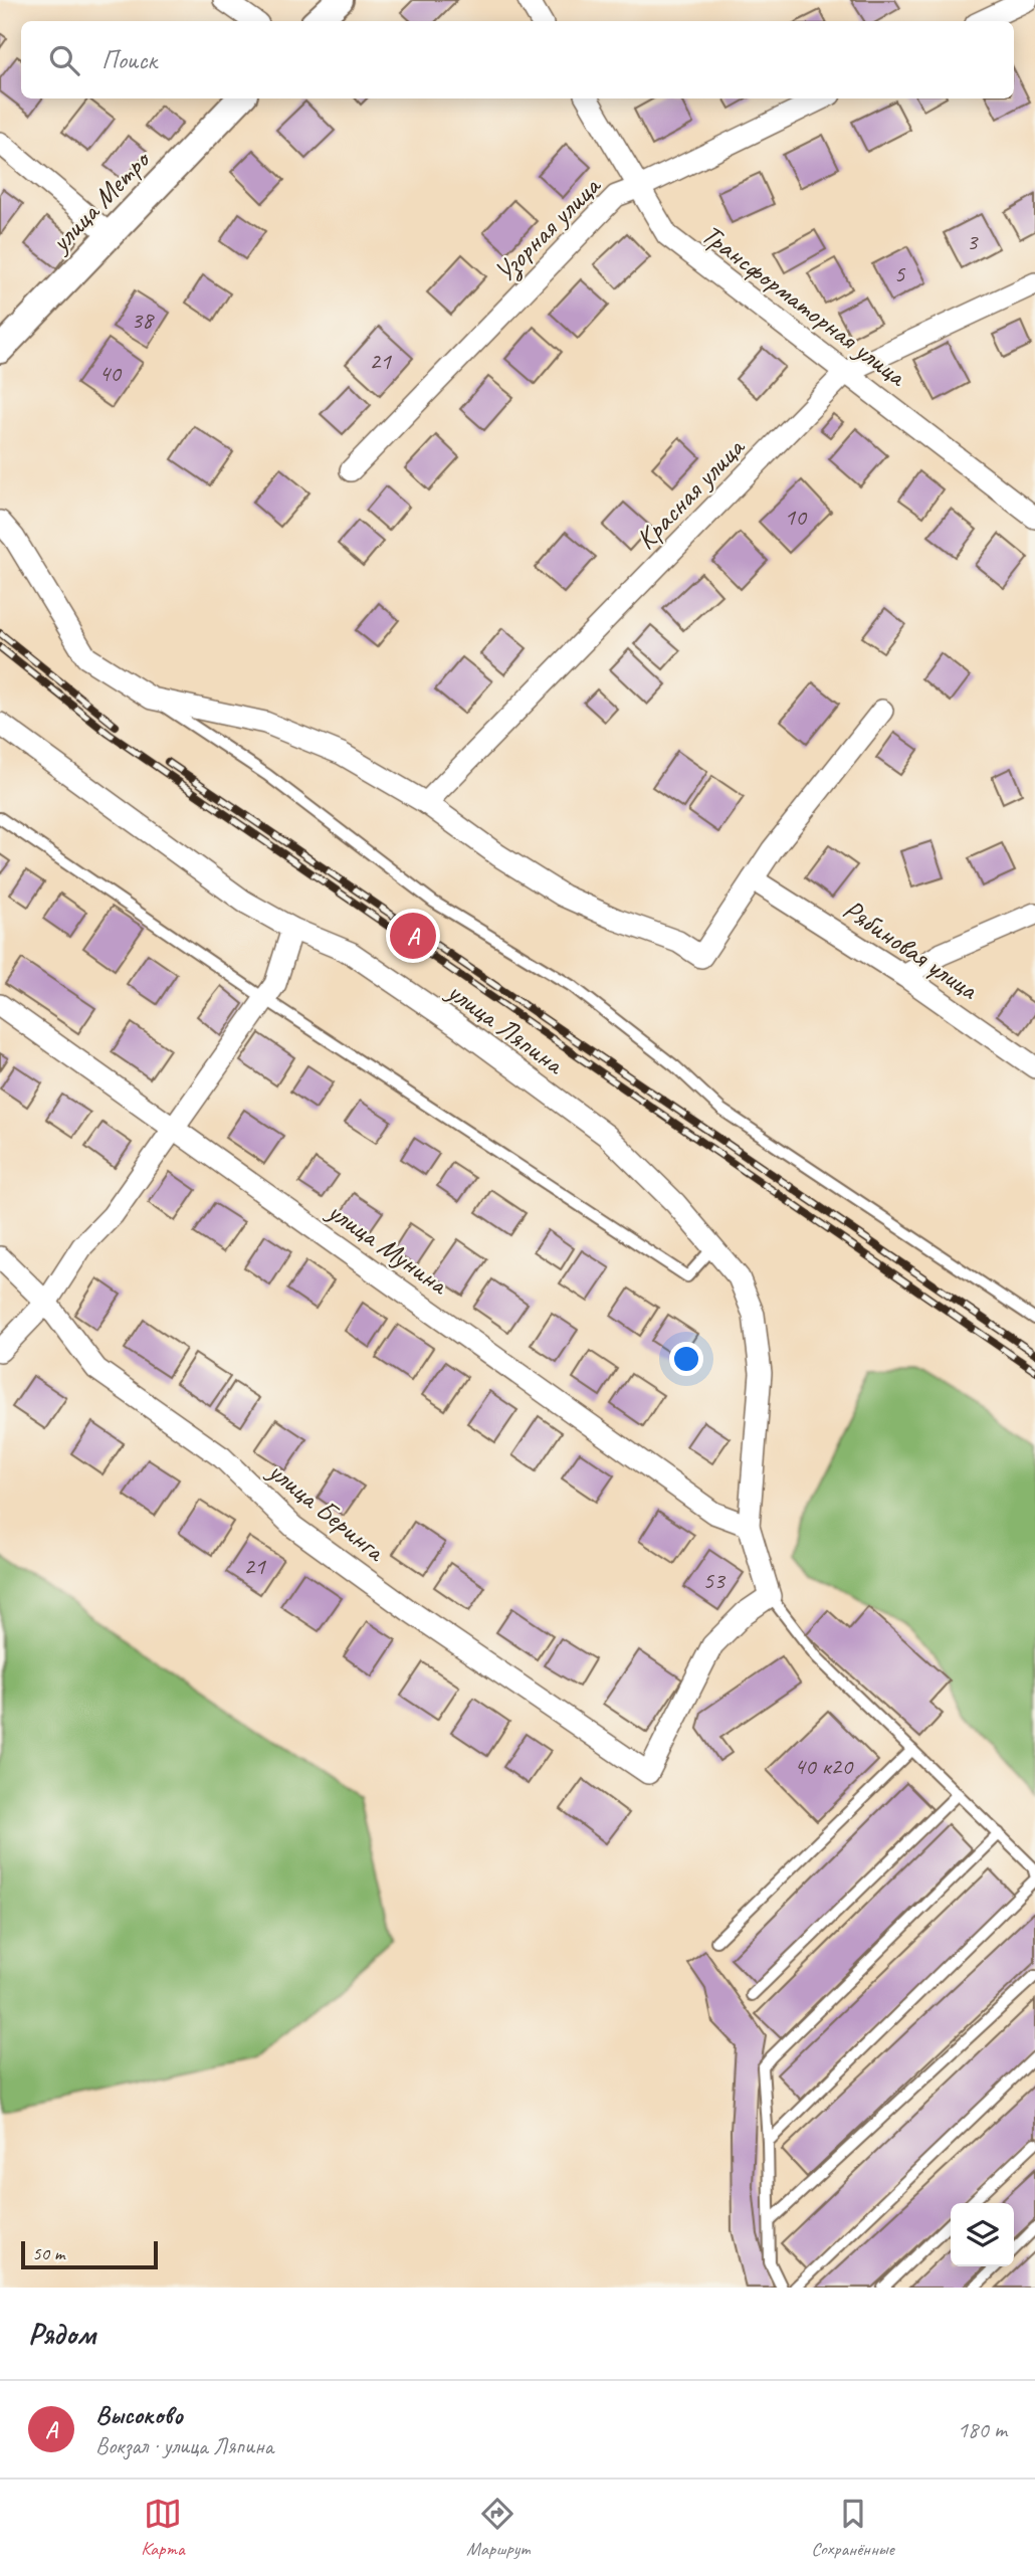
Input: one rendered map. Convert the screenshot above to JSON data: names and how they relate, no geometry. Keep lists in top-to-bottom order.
{
  "streets": {
    "street": [
      "улица Метро",
      "Узорная улица",
      "Трансформаторная улица",
      "Красная улица",
      "Рябиновая улица",
      "улица Ляпина",
      "улица Мунина",
      "улица Беринга"
    ]
  },
  "crossings": [
    ["Узорная улица", "Трансформаторная улица"],
    ["Трансформаторная улица", "Красная улица"],
    ["улица Ляпина", "улица Мунина"]
  ],
  "house_numbers": [
    "3",
    "5",
    "38",
    "21",
    "40",
    "10",
    "21",
    "53",
    "40 к20"
  ],
  "scale_bar": "50 m",
  "page": {
    "search": "Поиск",
    "pins": "A",
    "scale": "50 m",
    "heading": "Рядом",
    "list": [
      {
        "mark": "A",
        "name": "Высоково",
        "note": "Вокзал · улица Ляпина",
        "value": "180 m"
      }
    ],
    "nav": ["Карта", "Маршрут", "Сохранённые"]
  }
}
